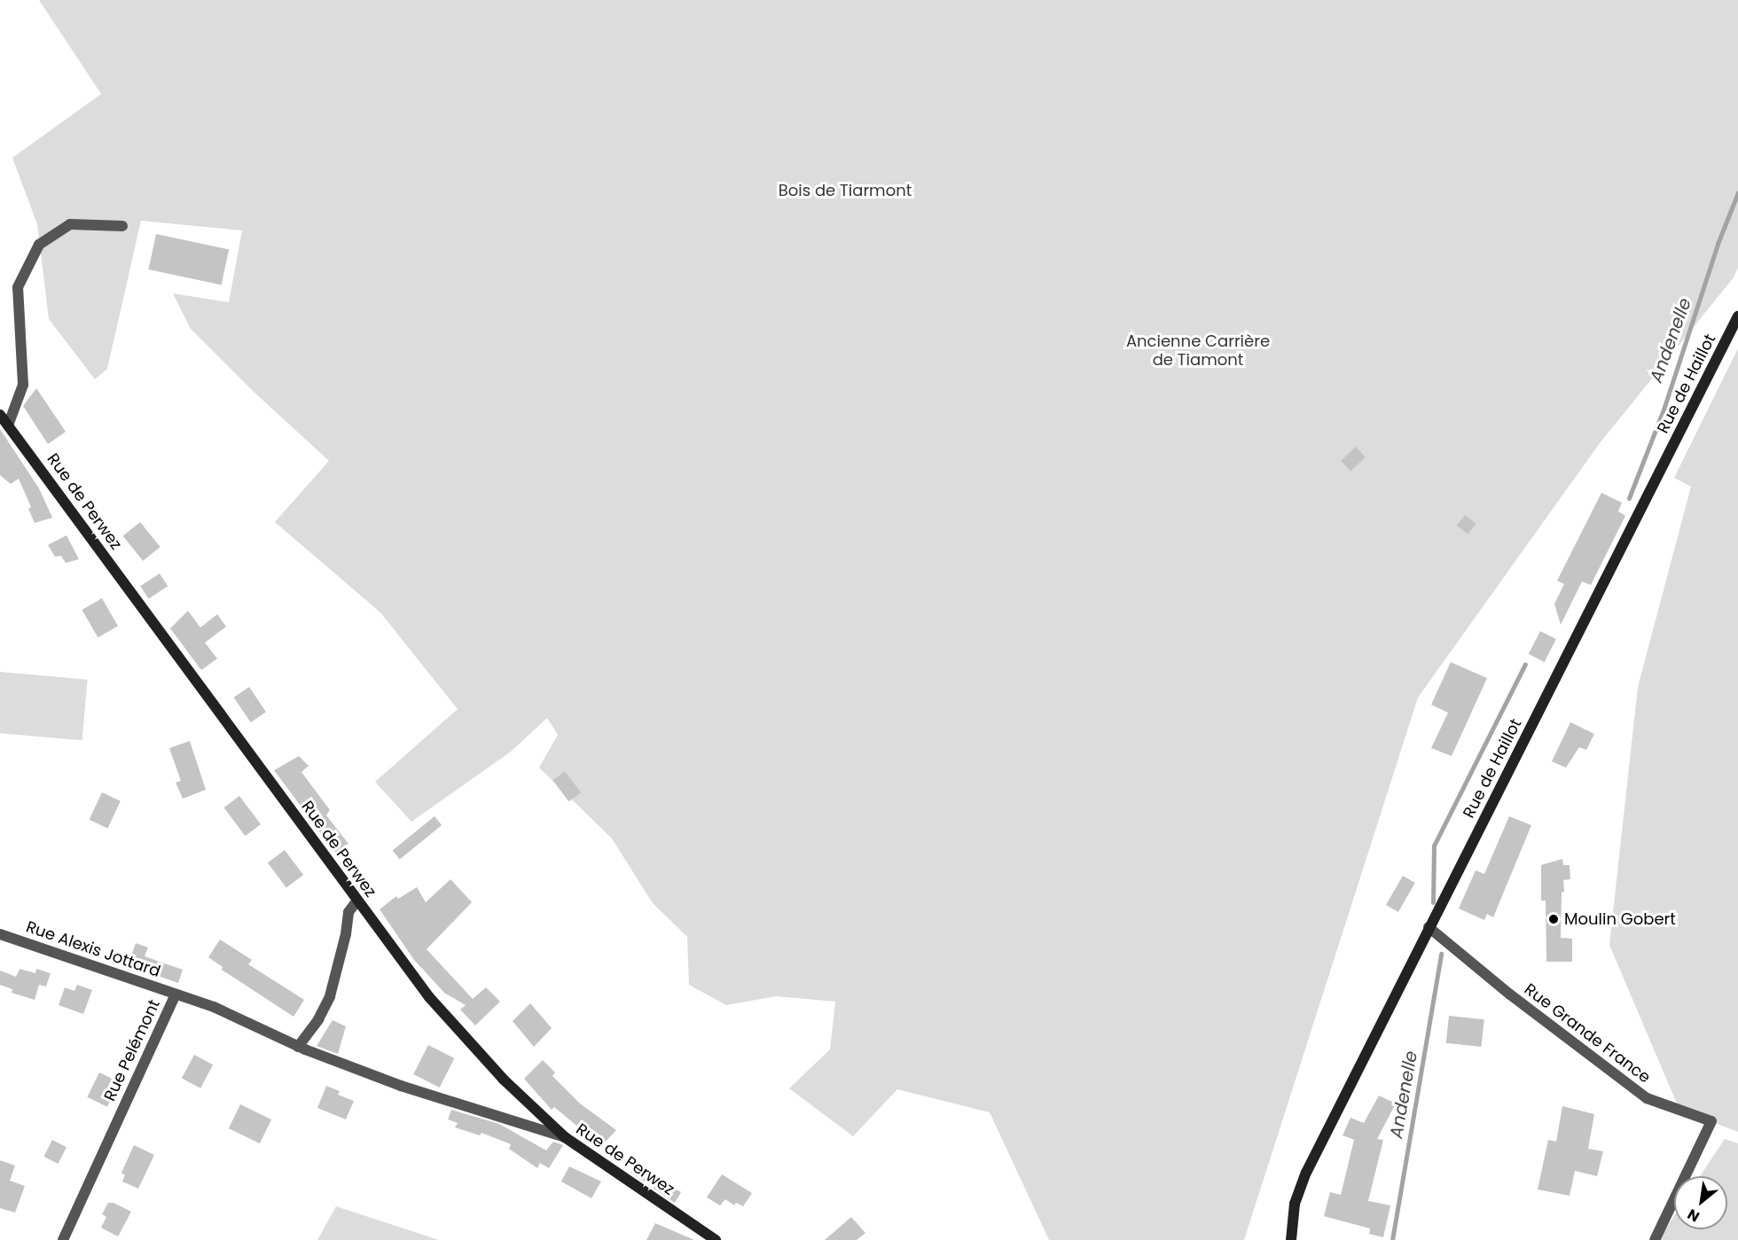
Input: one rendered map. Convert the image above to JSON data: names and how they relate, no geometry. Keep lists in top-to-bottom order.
{
  "streets": {
    "street": [
      "Rue de Haillot",
      "Rue de Perwez",
      "Rue Alexis Jottard",
      "Rue Grande France",
      "Rue Pelémont"
    ]
  },
  "crossings": [
    ["Rue de Haillot", "Rue Grande France"],
    ["Rue de Perwez", "Rue Pelémont"],
    ["Rue Alexis Jottard", "Rue Pelémont"]
  ],
  "water": ["Andenelle"],
  "parks": ["Bois de Tiarmont", "Ancienne Carrière de Tiamont"],
  "places": ["Moulin Gobert"],
  "north": "bottom left"
}
